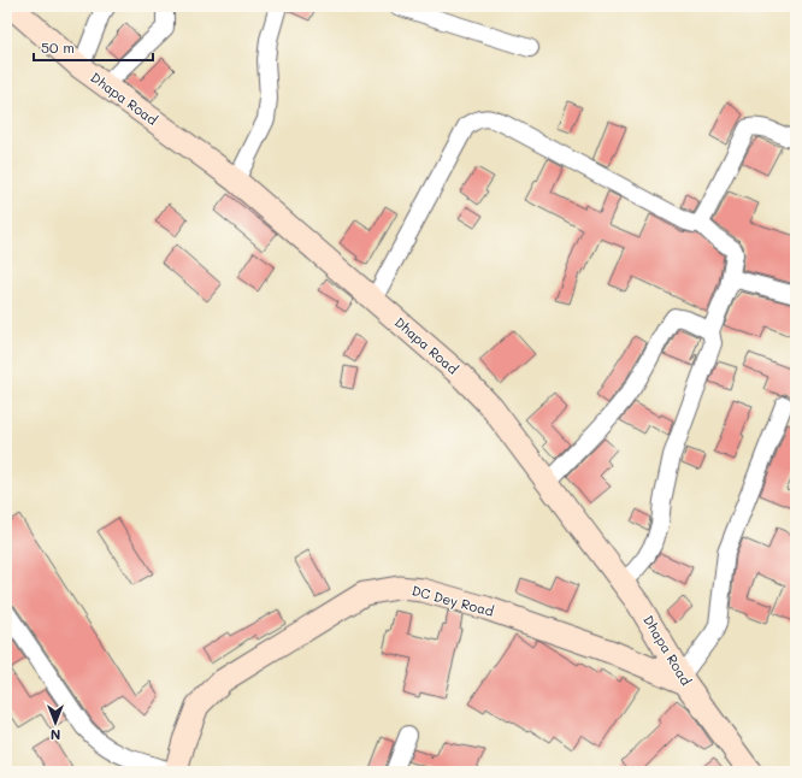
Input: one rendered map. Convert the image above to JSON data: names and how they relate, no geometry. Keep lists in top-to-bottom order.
{
  "streets": {
    "street": ["Dhapa Road", "DC Dey Road"]
  },
  "crossings": [
    ["Dhapa Road", "DC Dey Road"]
  ],
  "scale_bar": "50 m",
  "north": "bottom"
}
